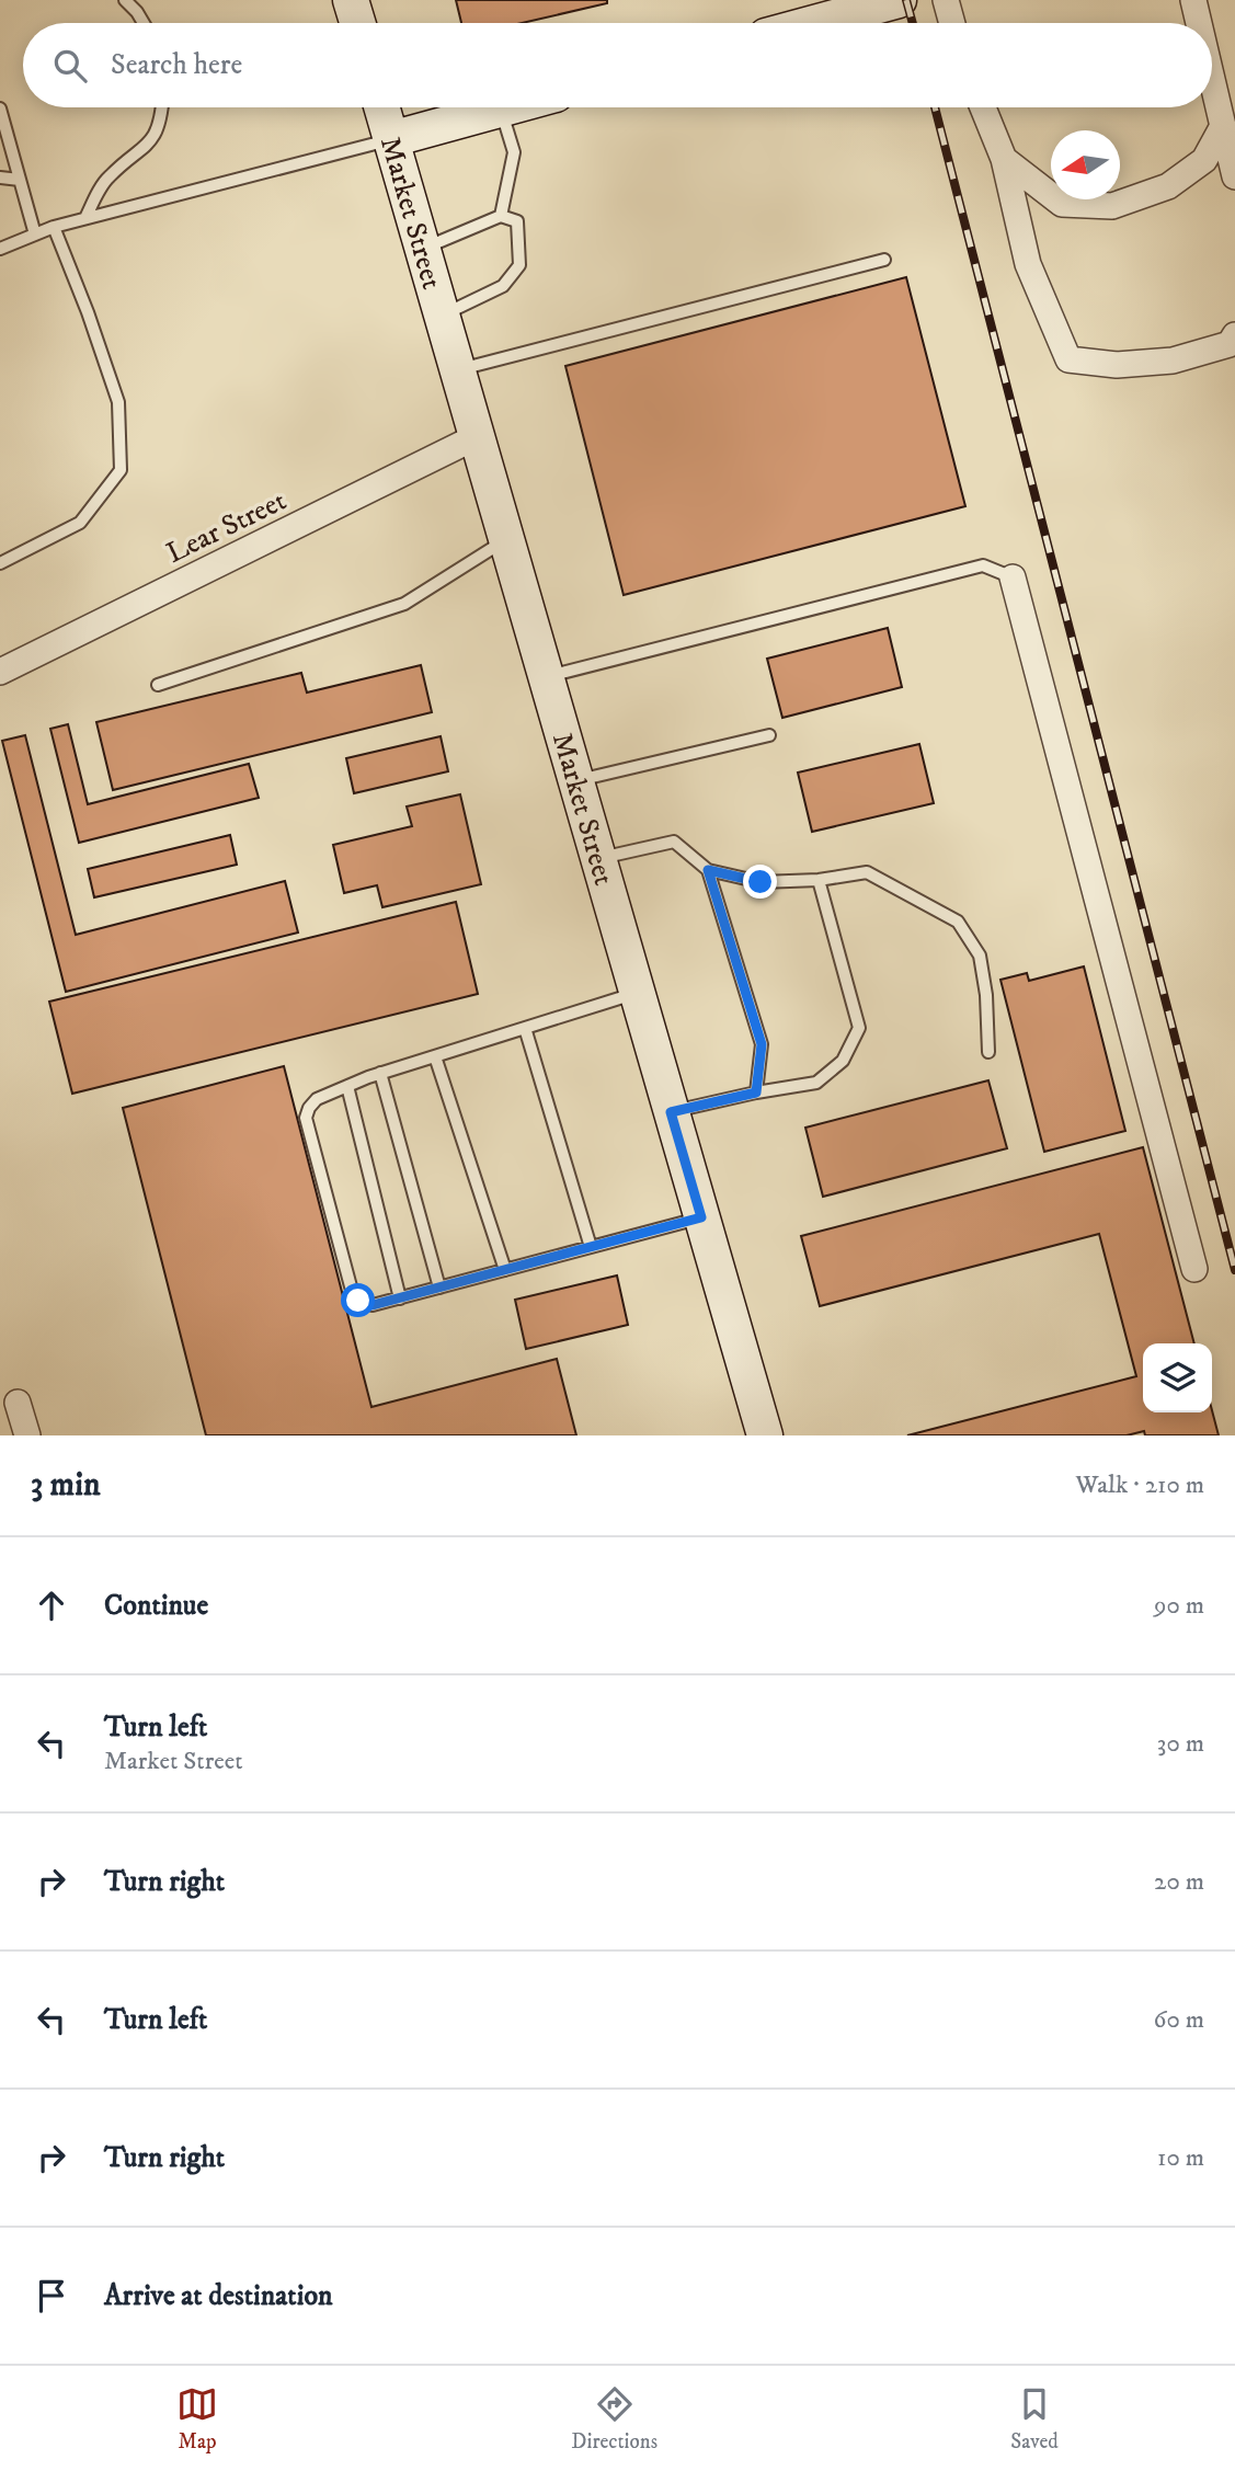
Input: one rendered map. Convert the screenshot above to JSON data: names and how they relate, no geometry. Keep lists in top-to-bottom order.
{
  "streets": {
    "main road": ["Market Street"],
    "street": ["Lear Street"]
  },
  "crossings": [
    ["Market Street", "Lear Street"]
  ],
  "north": "left",
  "page": {
    "search": "Search here",
    "heading": ["3 min", "Walk · 210 m"],
    "list": [
      ["Continue", "90 m"],
      ["Turn left", "Market Street", "30 m"],
      ["Turn right", "20 m"],
      ["Turn left", "60 m"],
      ["Turn right", "10 m"],
      "Arrive at destination"
    ],
    "nav": ["Map", "Directions", "Saved"]
  }
}
